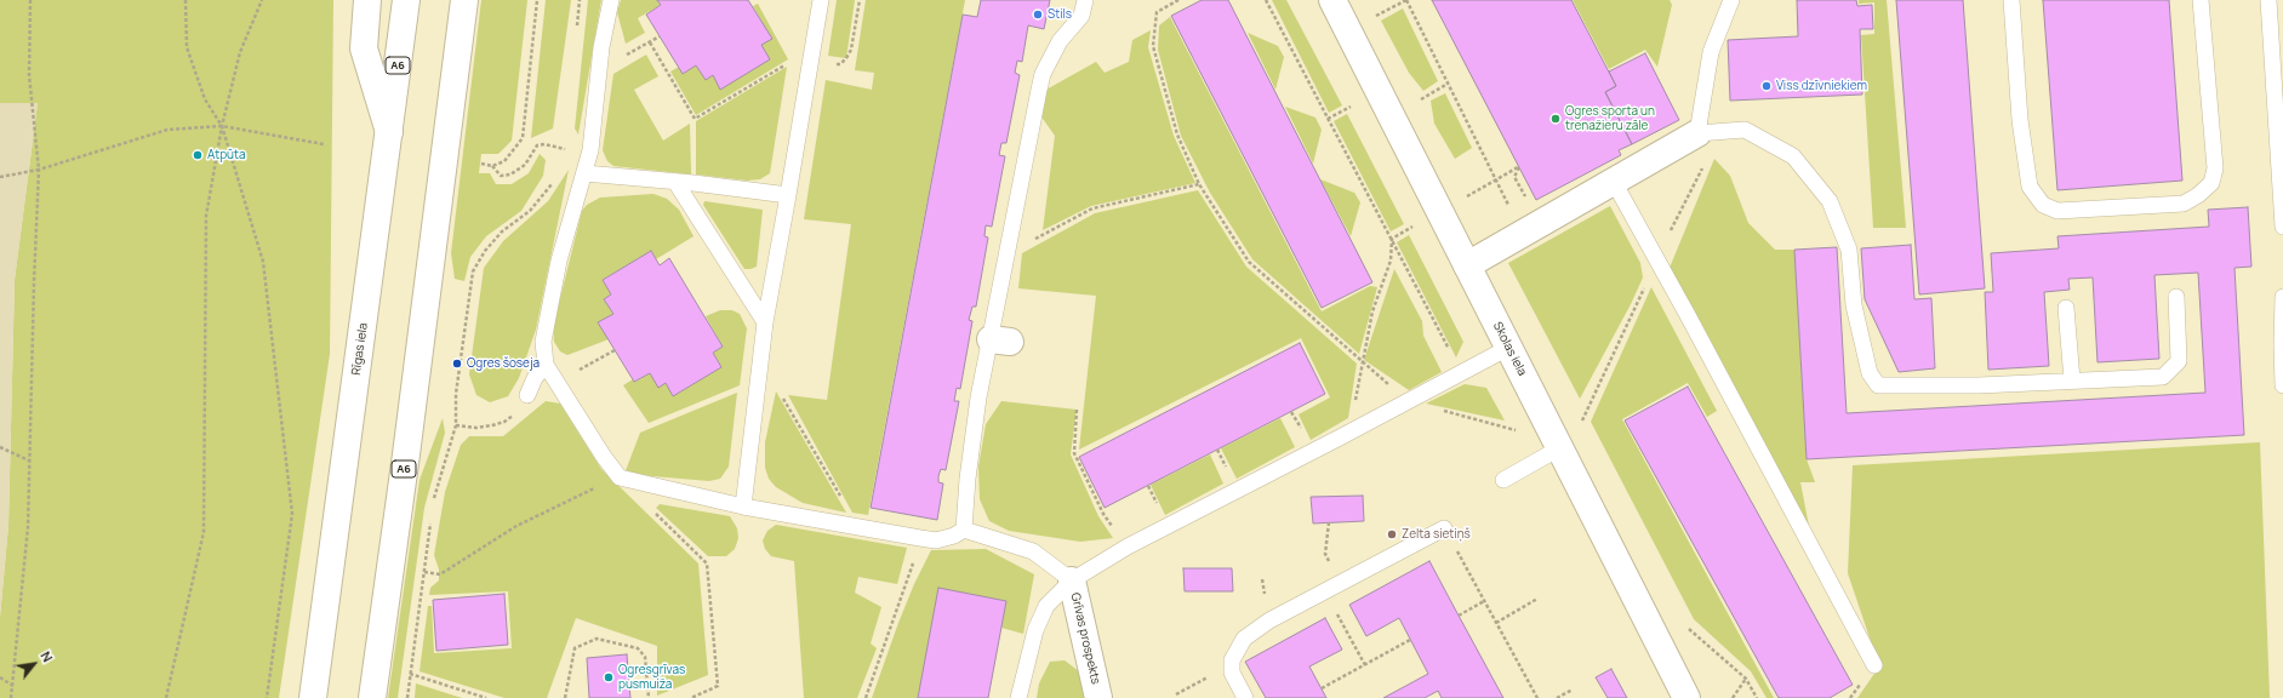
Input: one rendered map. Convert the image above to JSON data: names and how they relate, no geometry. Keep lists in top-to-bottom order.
{
  "streets": {
    "main road": [
      "A6",
      "Rīgas iela",
      "Skolas iela",
      "Grīvas prospekts"
    ]
  },
  "places": [
    "Stils",
    "Viss dzīvniekiem",
    "Ogres sporta un trenažieru zāle",
    "Atpūta",
    "Ogres šoseja",
    "Zelta sietiņš",
    "Ogresgrīvas pusmuiža"
  ],
  "north": "top right"
}
